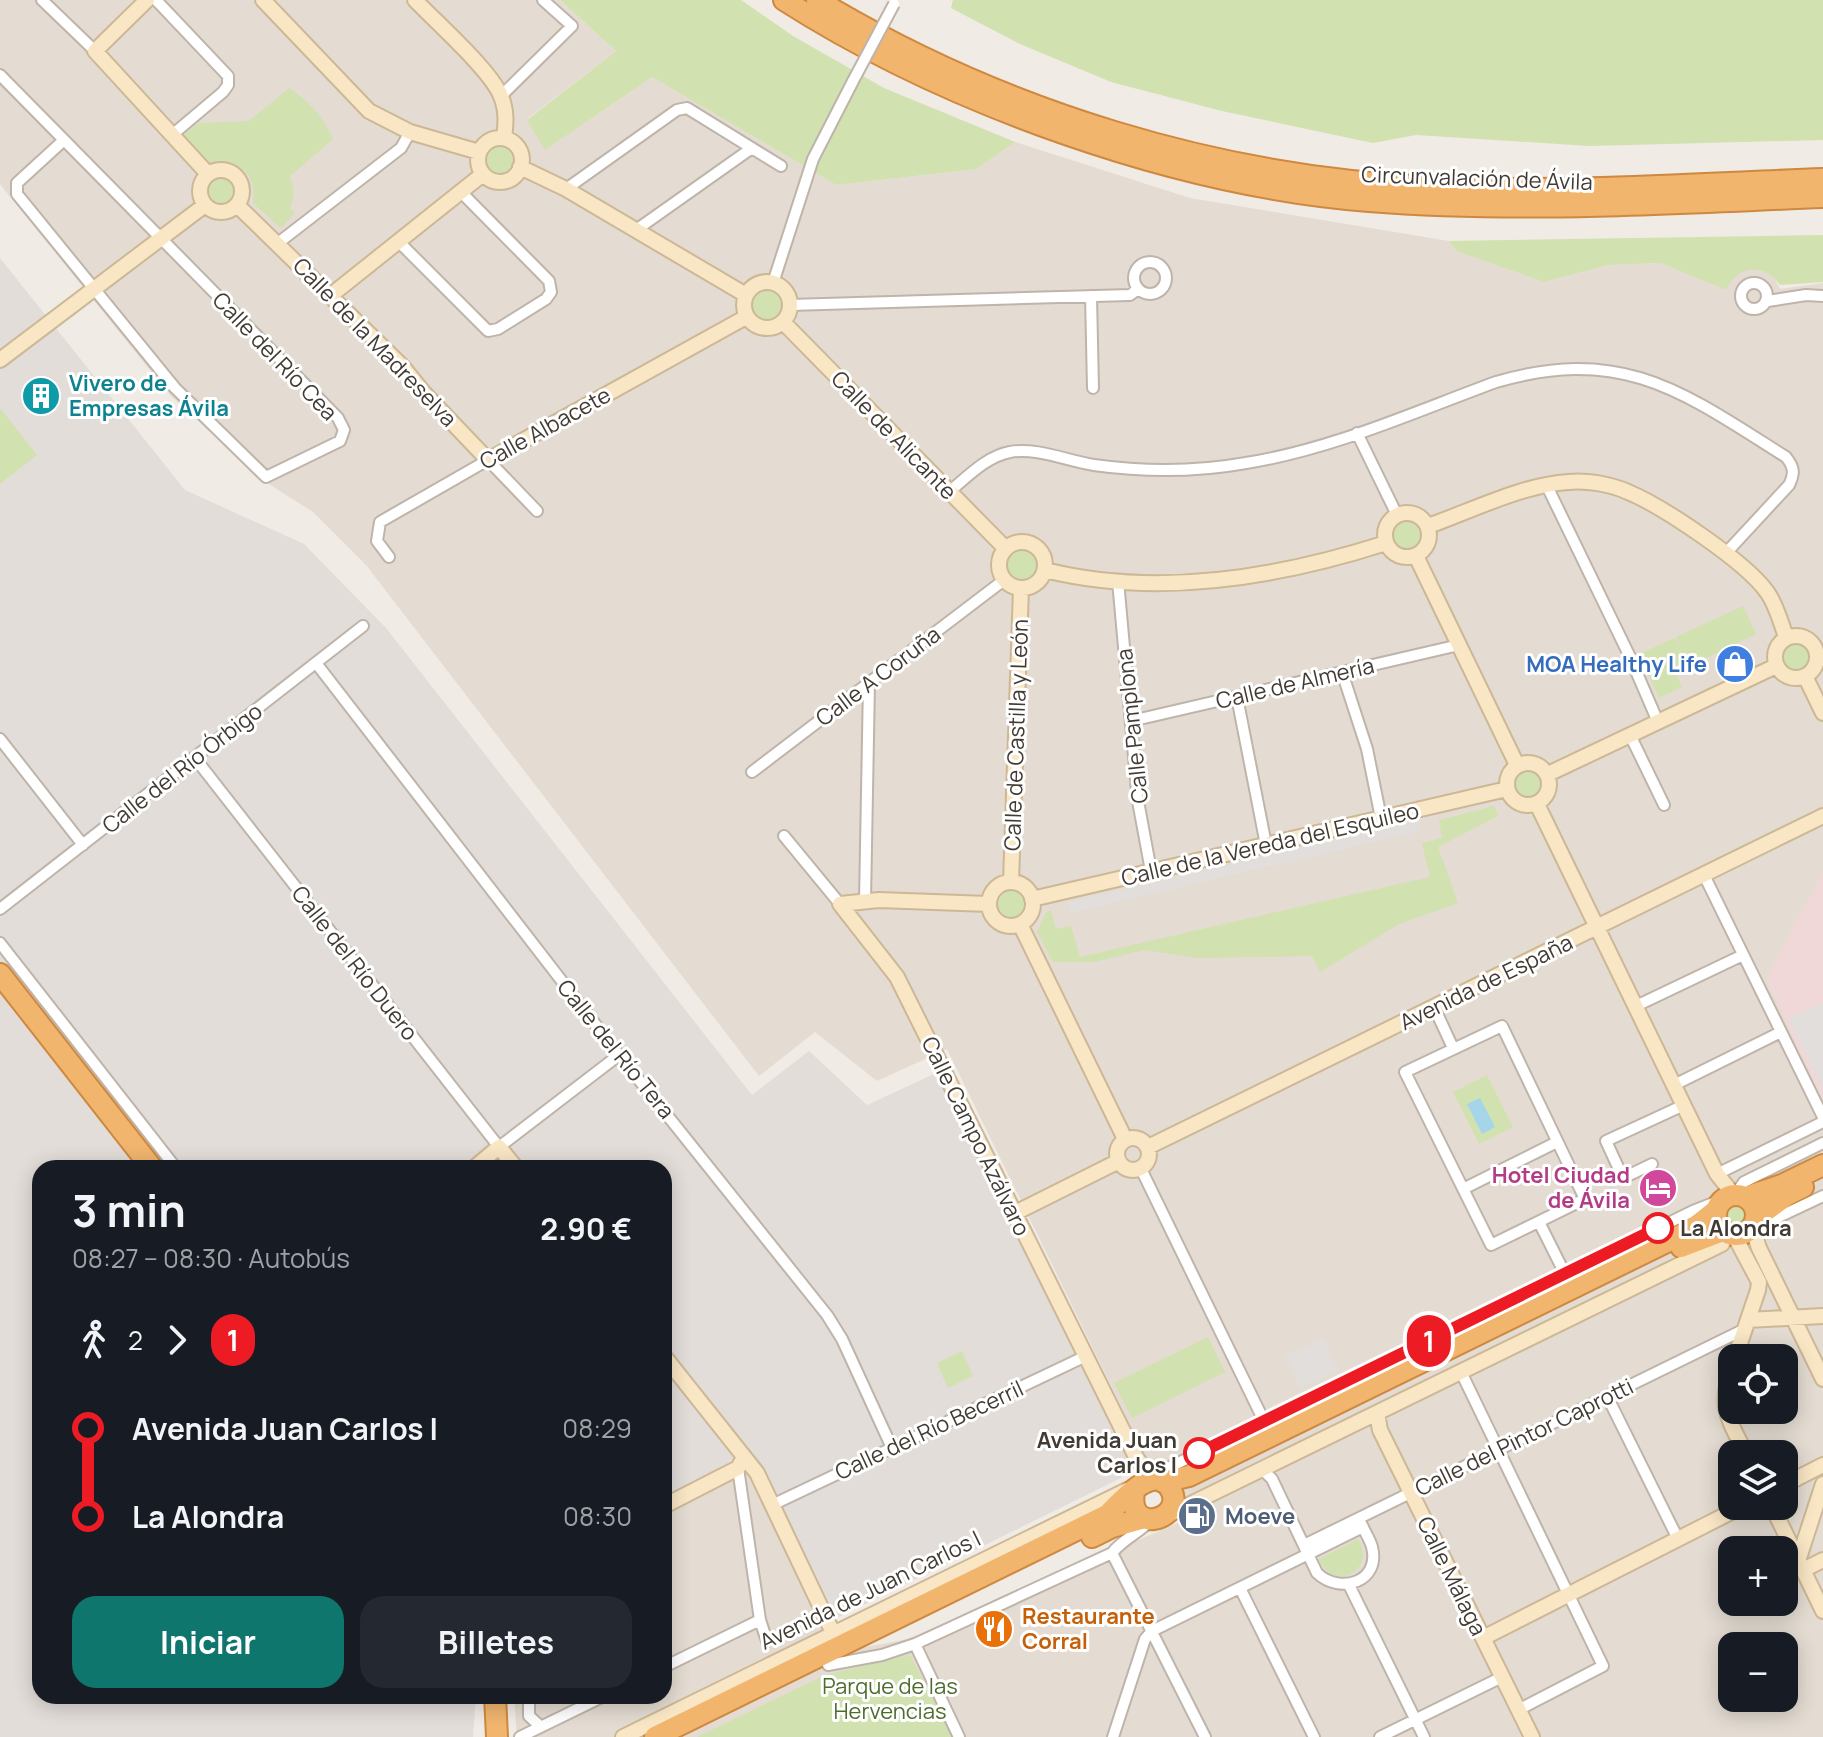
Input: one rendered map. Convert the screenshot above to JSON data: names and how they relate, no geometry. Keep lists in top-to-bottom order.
{
  "streets": {
    "highway": ["Circunvalación de Ávila", "Avenida de Juan Carlos I"],
    "street": [
      "Calle de la Madreselva",
      "Calle del Río Cea",
      "Calle Albacete",
      "Calle de Alicante",
      "Calle A Coruña",
      "Calle de Almería",
      "Calle Pamplona",
      "Calle de Castilla y León",
      "Calle del Río Órbigo",
      "Calle de la Vereda del Esquileo",
      "Calle del Río Duero",
      "Avenida de España",
      "Calle del Río Tera",
      "Calle Campo Azálvaro",
      "Calle del Río Becerril",
      "Calle del Pintor Caprotti",
      "Calle Málaga"
    ]
  },
  "crossings": [
    ["Calle de la Madreselva", "Calle Albacete"],
    ["Calle Albacete", "Calle de Alicante"],
    ["Calle de Alicante", "Calle A Coruña"],
    ["Calle de Alicante", "Calle de Castilla y León"],
    ["Calle A Coruña", "Calle de Castilla y León"],
    ["Calle de Almería", "Calle Pamplona"],
    ["Calle Pamplona", "Calle de la Vereda del Esquileo"],
    ["Calle de Castilla y León", "Calle de la Vereda del Esquileo"],
    ["Calle del Río Órbigo", "Calle del Río Duero"],
    ["Calle del Río Órbigo", "Calle del Río Tera"],
    ["Calle del Río Tera", "Calle del Río Becerril"],
    ["Calle Campo Azálvaro", "Calle del Río Becerril"],
    ["Calle Campo Azálvaro", "Avenida de Juan Carlos I"],
    ["Calle del Pintor Caprotti", "Calle Málaga"],
    ["Calle Málaga", "Avenida de Juan Carlos I"]
  ],
  "parks": ["Parque de las Hervencias"],
  "places": {
    "building": ["Vivero de Empresas Ávila"],
    "shop": ["MOA Healthy Life"],
    "hotel": ["Hotel Ciudad de Ávila"],
    "other": ["La Alondra", "Avenida Juan Carlos I"],
    "fuel station": ["Moeve"],
    "restaurant": ["Restaurante Corral"]
  },
  "lines": ["bus line 1"],
  "page": {
    "on_map": "1",
    "heading": ["3 min", "08:27 – 08:30 · Autobús", "2.90 €"],
    "legs": ["2", "1"],
    "map_buttons": ["+", "−"],
    "list": [
      {
        "name": "Avenida Juan Carlos I",
        "value": "08:29"
      },
      {
        "name": "La Alondra",
        "value": "08:30"
      }
    ],
    "buttons": ["Iniciar", "Billetes"]
  }
}
